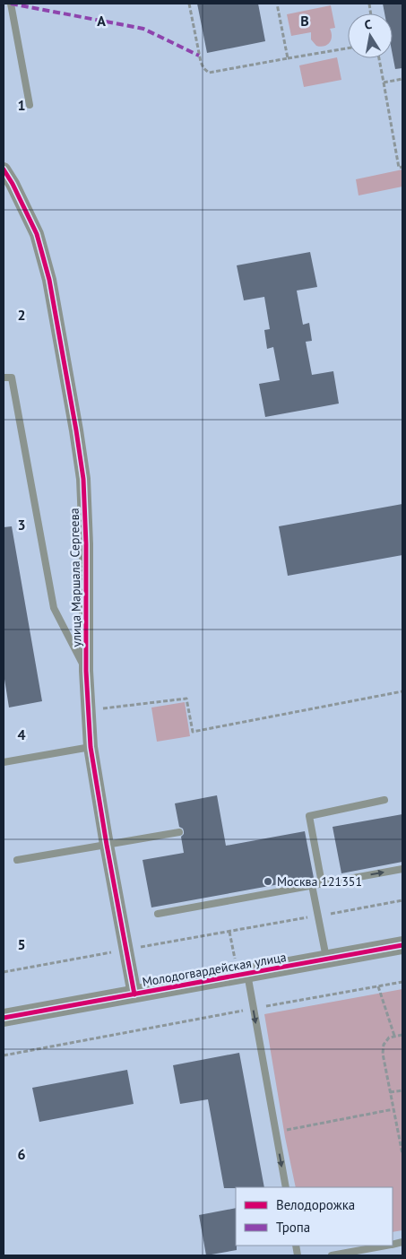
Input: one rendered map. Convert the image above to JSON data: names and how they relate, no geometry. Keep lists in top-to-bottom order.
{
  "streets": {
    "street": ["улица Маршала Сергеева", "Молодогвардейская улица"]
  },
  "crossings": [
    ["улица Маршала Сергеева", "Молодогвардейская улица"]
  ],
  "places": ["Москва 121351"],
  "legend": ["Велодорожка", "Тропа"],
  "north": "top",
  "grid": {
    "columns": ["A", "B"],
    "rows": [
      "1",
      "2",
      "3",
      "4",
      "5",
      "6"
    ]
  }
}
